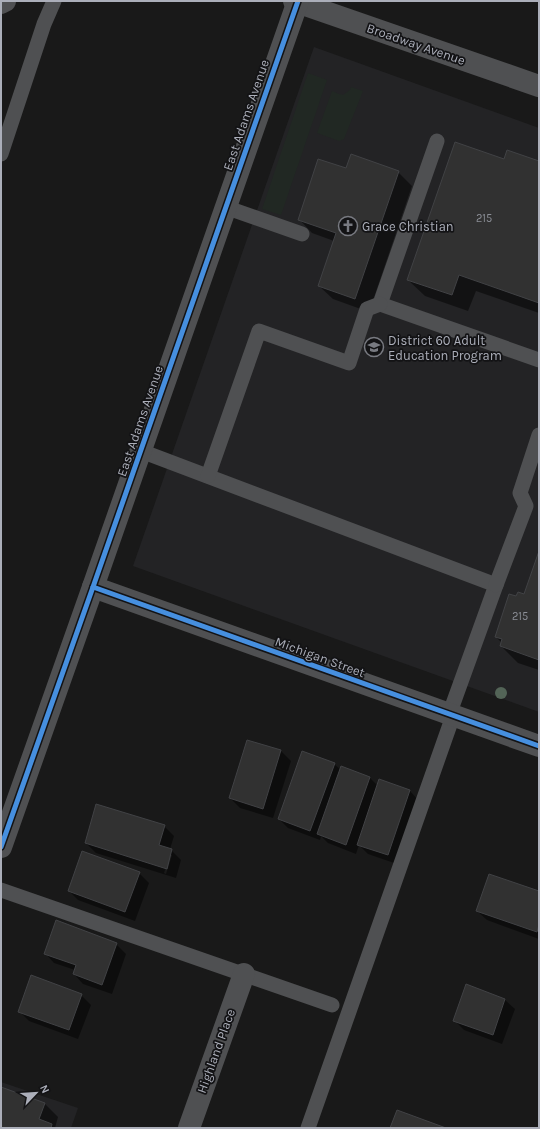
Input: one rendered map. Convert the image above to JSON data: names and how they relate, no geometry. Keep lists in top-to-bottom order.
{
  "streets": {
    "street": [
      "Broadway Avenue",
      "East Adams Avenue",
      "Michigan Street",
      "Highland Place"
    ]
  },
  "crossings": [
    ["Broadway Avenue", "East Adams Avenue"],
    ["East Adams Avenue", "Michigan Street"]
  ],
  "places": {
    "church": ["Grace Christian"],
    "school or university": ["District 60 Adult Education Program"]
  },
  "house_numbers": ["215", "215"],
  "north": "top right"
}
